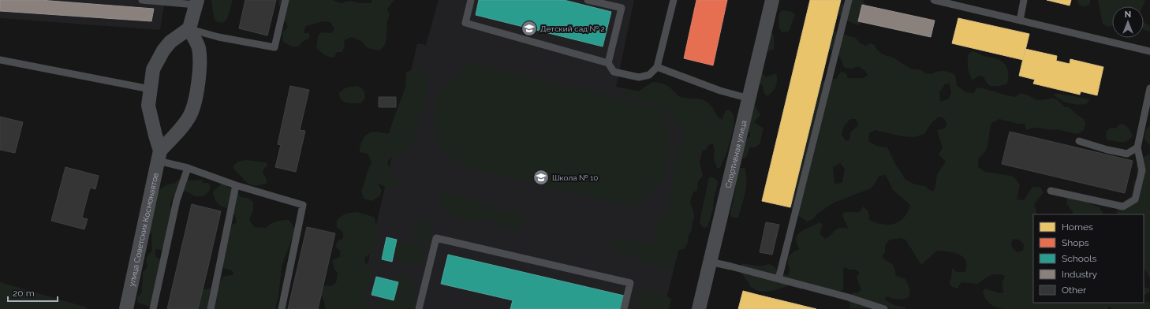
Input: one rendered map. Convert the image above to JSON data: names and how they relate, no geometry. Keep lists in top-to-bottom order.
{
  "streets": {
    "street": ["Спортивная улица", "улица Советских Космонавтов"]
  },
  "places": {
    "school or university": ["Детский сад № 2", "Школа № 10"]
  },
  "legend": [
    "Homes",
    "Shops",
    "Schools",
    "Industry",
    "Other"
  ],
  "scale_bar": "20 m",
  "north": "top"
}
